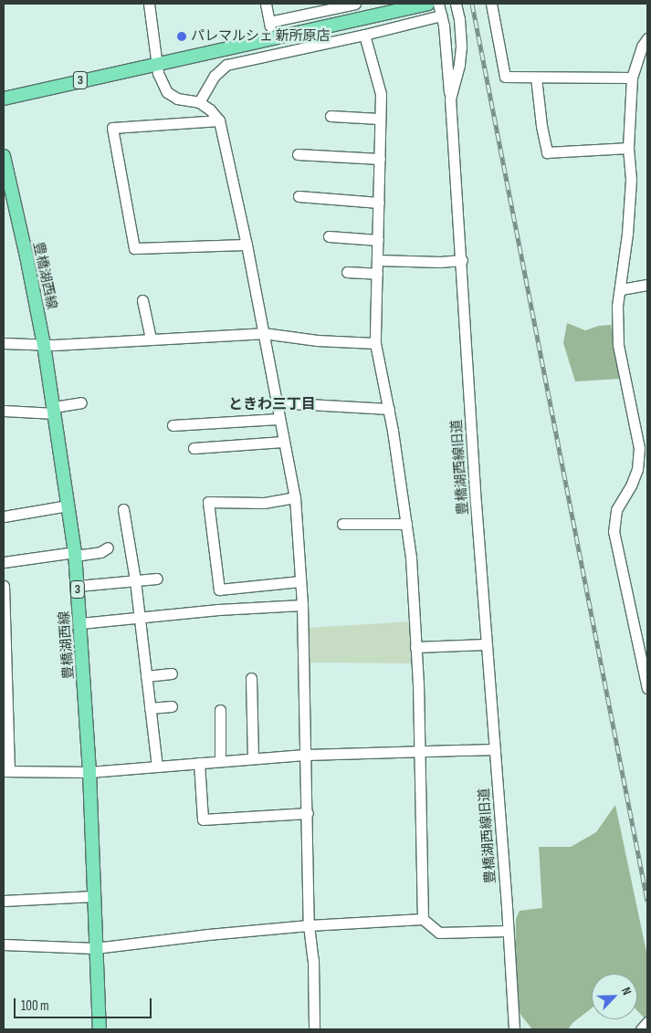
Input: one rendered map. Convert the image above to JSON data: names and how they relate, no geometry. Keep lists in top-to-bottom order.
{
  "streets": {
    "main road": ["3", "豊橋湖西線"],
    "street": ["豊橋湖西線旧道"]
  },
  "districts": ["ときわ三丁目"],
  "places": ["パレマルシェ 新所原店"],
  "scale_bar": "100 m",
  "north": "top right"
}
